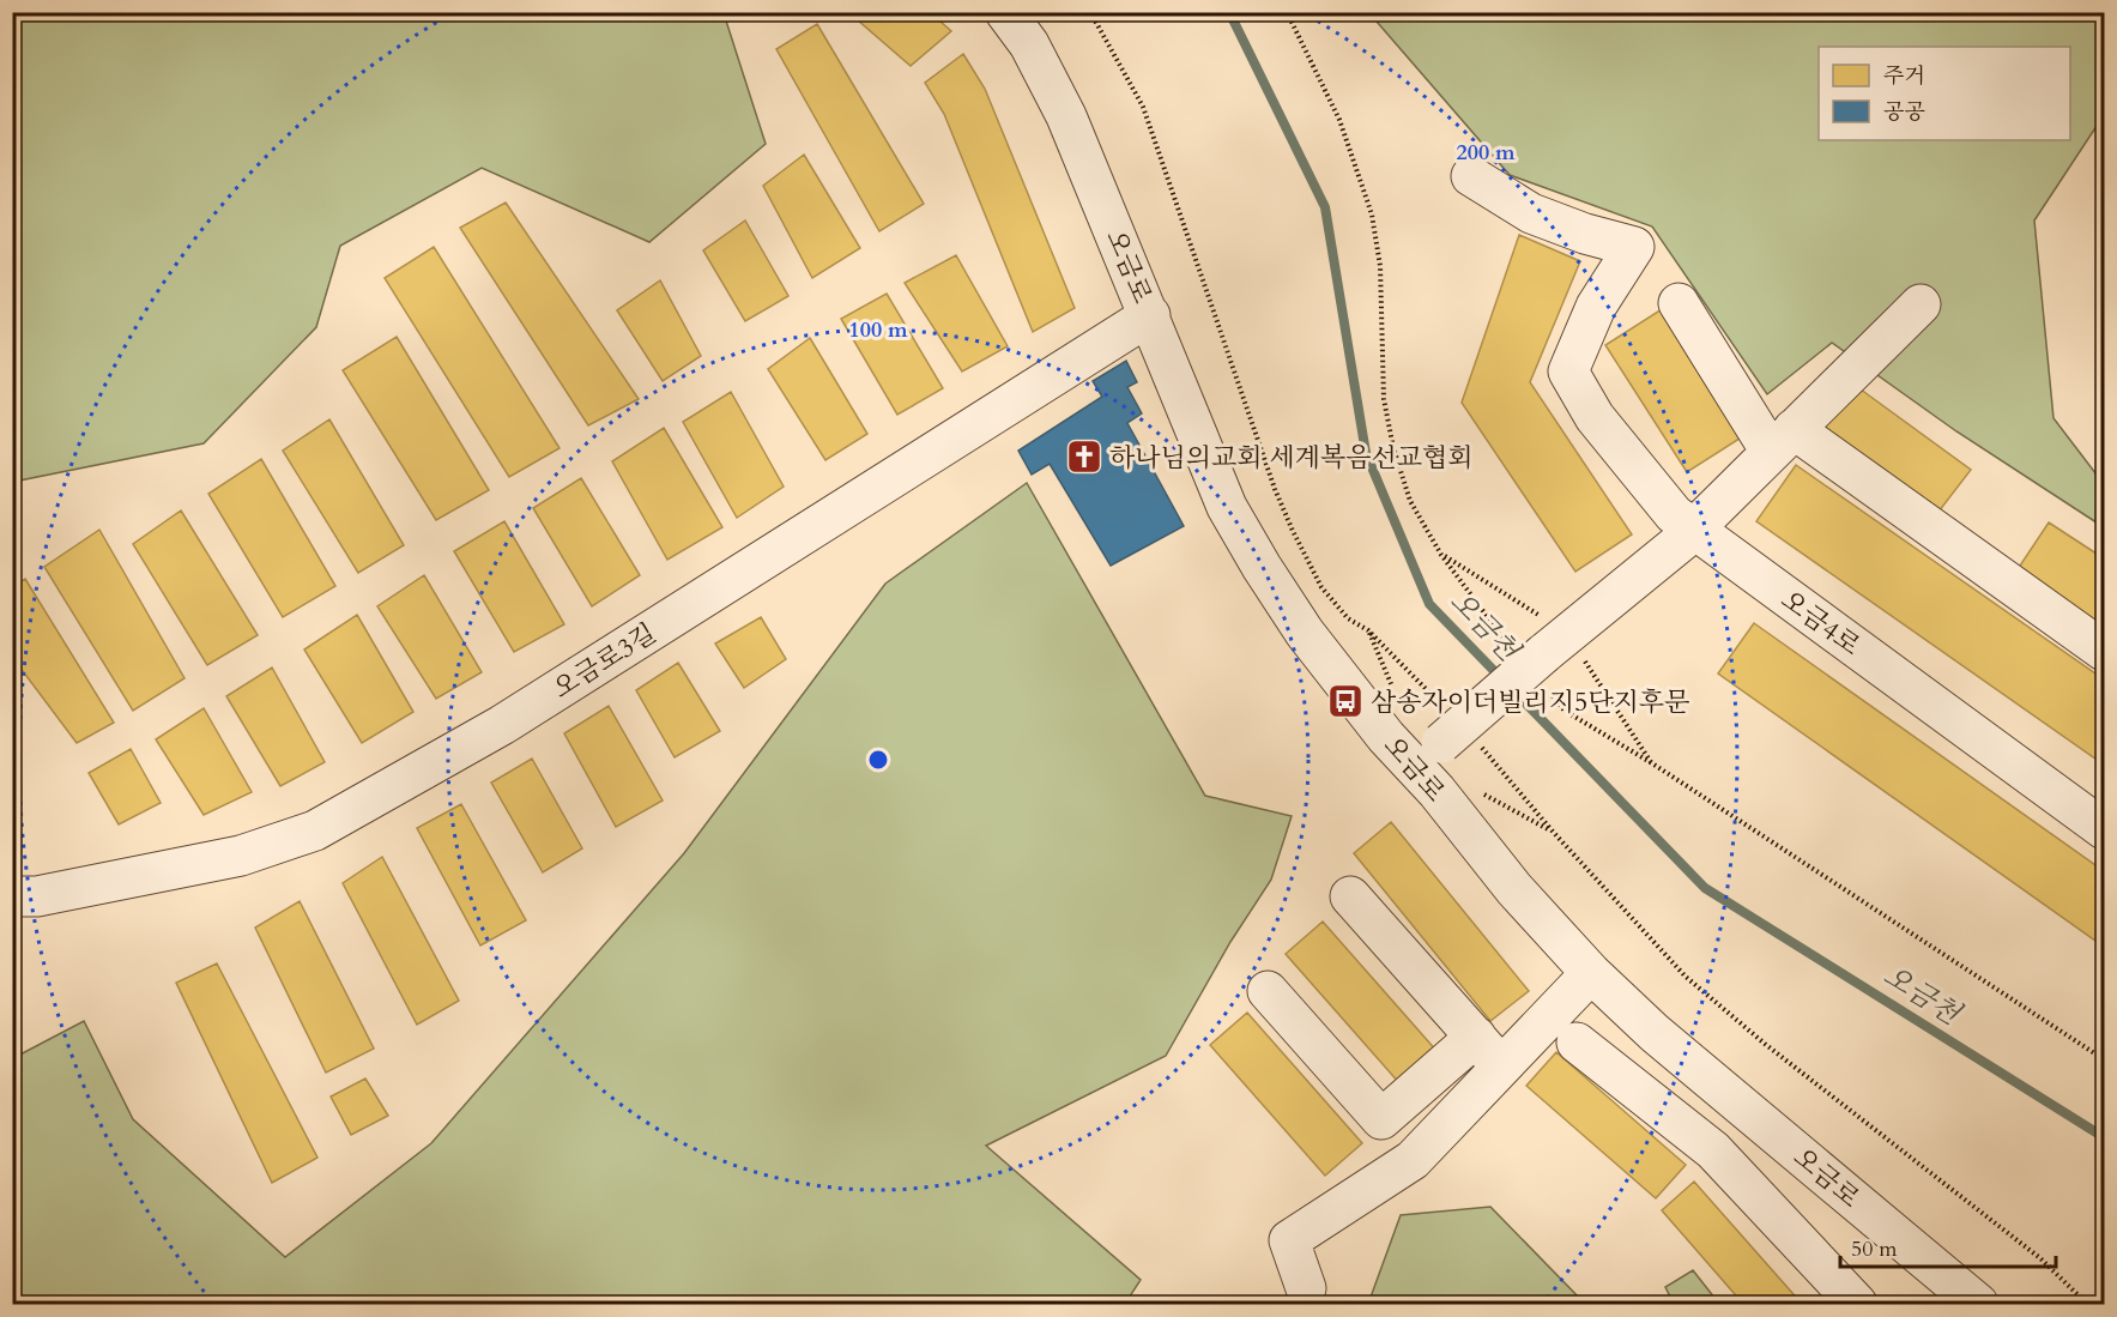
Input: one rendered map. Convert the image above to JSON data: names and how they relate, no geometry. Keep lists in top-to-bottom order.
{
  "streets": {
    "street": ["오금로", "오금4로", "오금로3길"]
  },
  "crossings": [
    ["오금로", "오금로3길"]
  ],
  "water": ["오금천"],
  "places": {
    "church": ["하나님의교회 세계복음선교협회"],
    "bus stop": ["삼송자이더빌리지5단지후문"]
  },
  "legend": ["주거", "공공"],
  "scale_bar": "50 m",
  "rings": ["200 m", "100 m"]
}
